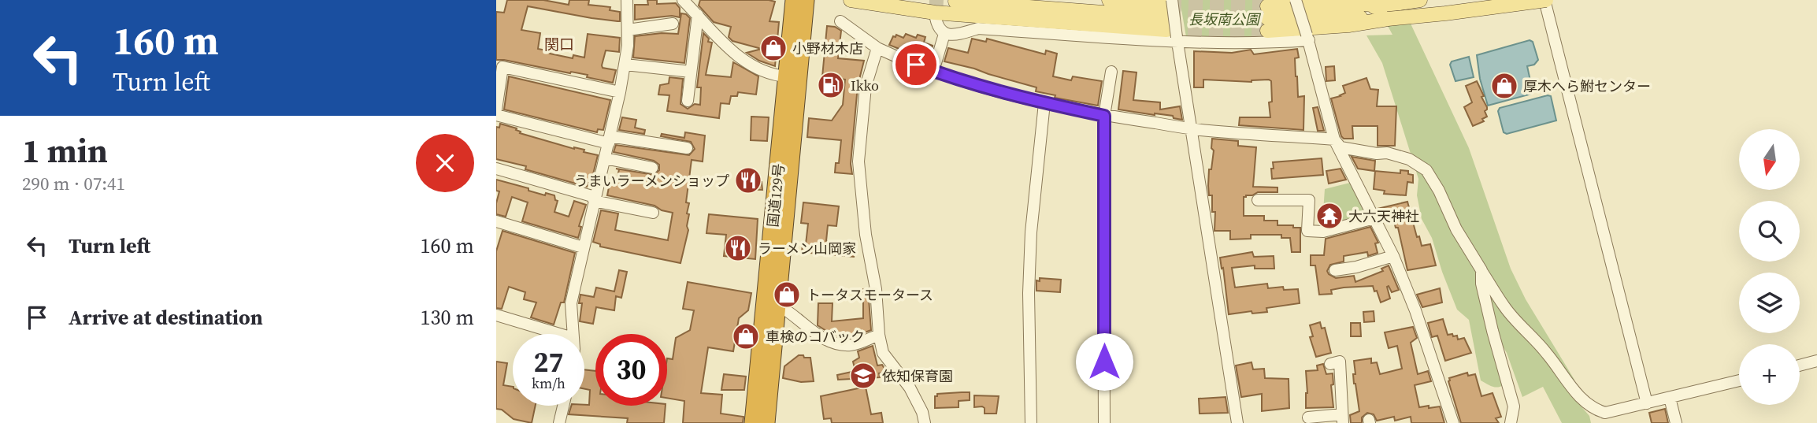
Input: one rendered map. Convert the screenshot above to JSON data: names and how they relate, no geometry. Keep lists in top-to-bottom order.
{
  "streets": {
    "highway": ["国道129号"]
  },
  "districts": ["関口"],
  "parks": ["長坂南公園"],
  "places": {
    "shop": [
      "小野材木店",
      "厚木へら鮒センター",
      "トータスモータース",
      "車検のコバック"
    ],
    "fuel station": ["Ikko"],
    "restaurant": ["うまいラーメンショップ", "ラーメン山岡家"],
    "temple": ["大六天神社"],
    "school or university": ["依知保育園"]
  },
  "north": "bottom",
  "page": {
    "turn": ["160 m", "Turn left"],
    "heading": ["1 min", "290 m · 07:41"],
    "map_buttons": "+",
    "list": [
      {
        "name": "Turn left",
        "value": "160 m"
      },
      {
        "name": "Arrive at destination",
        "value": "130 m"
      }
    ],
    "speed": "27 km/h",
    "limit": "30"
  }
}
